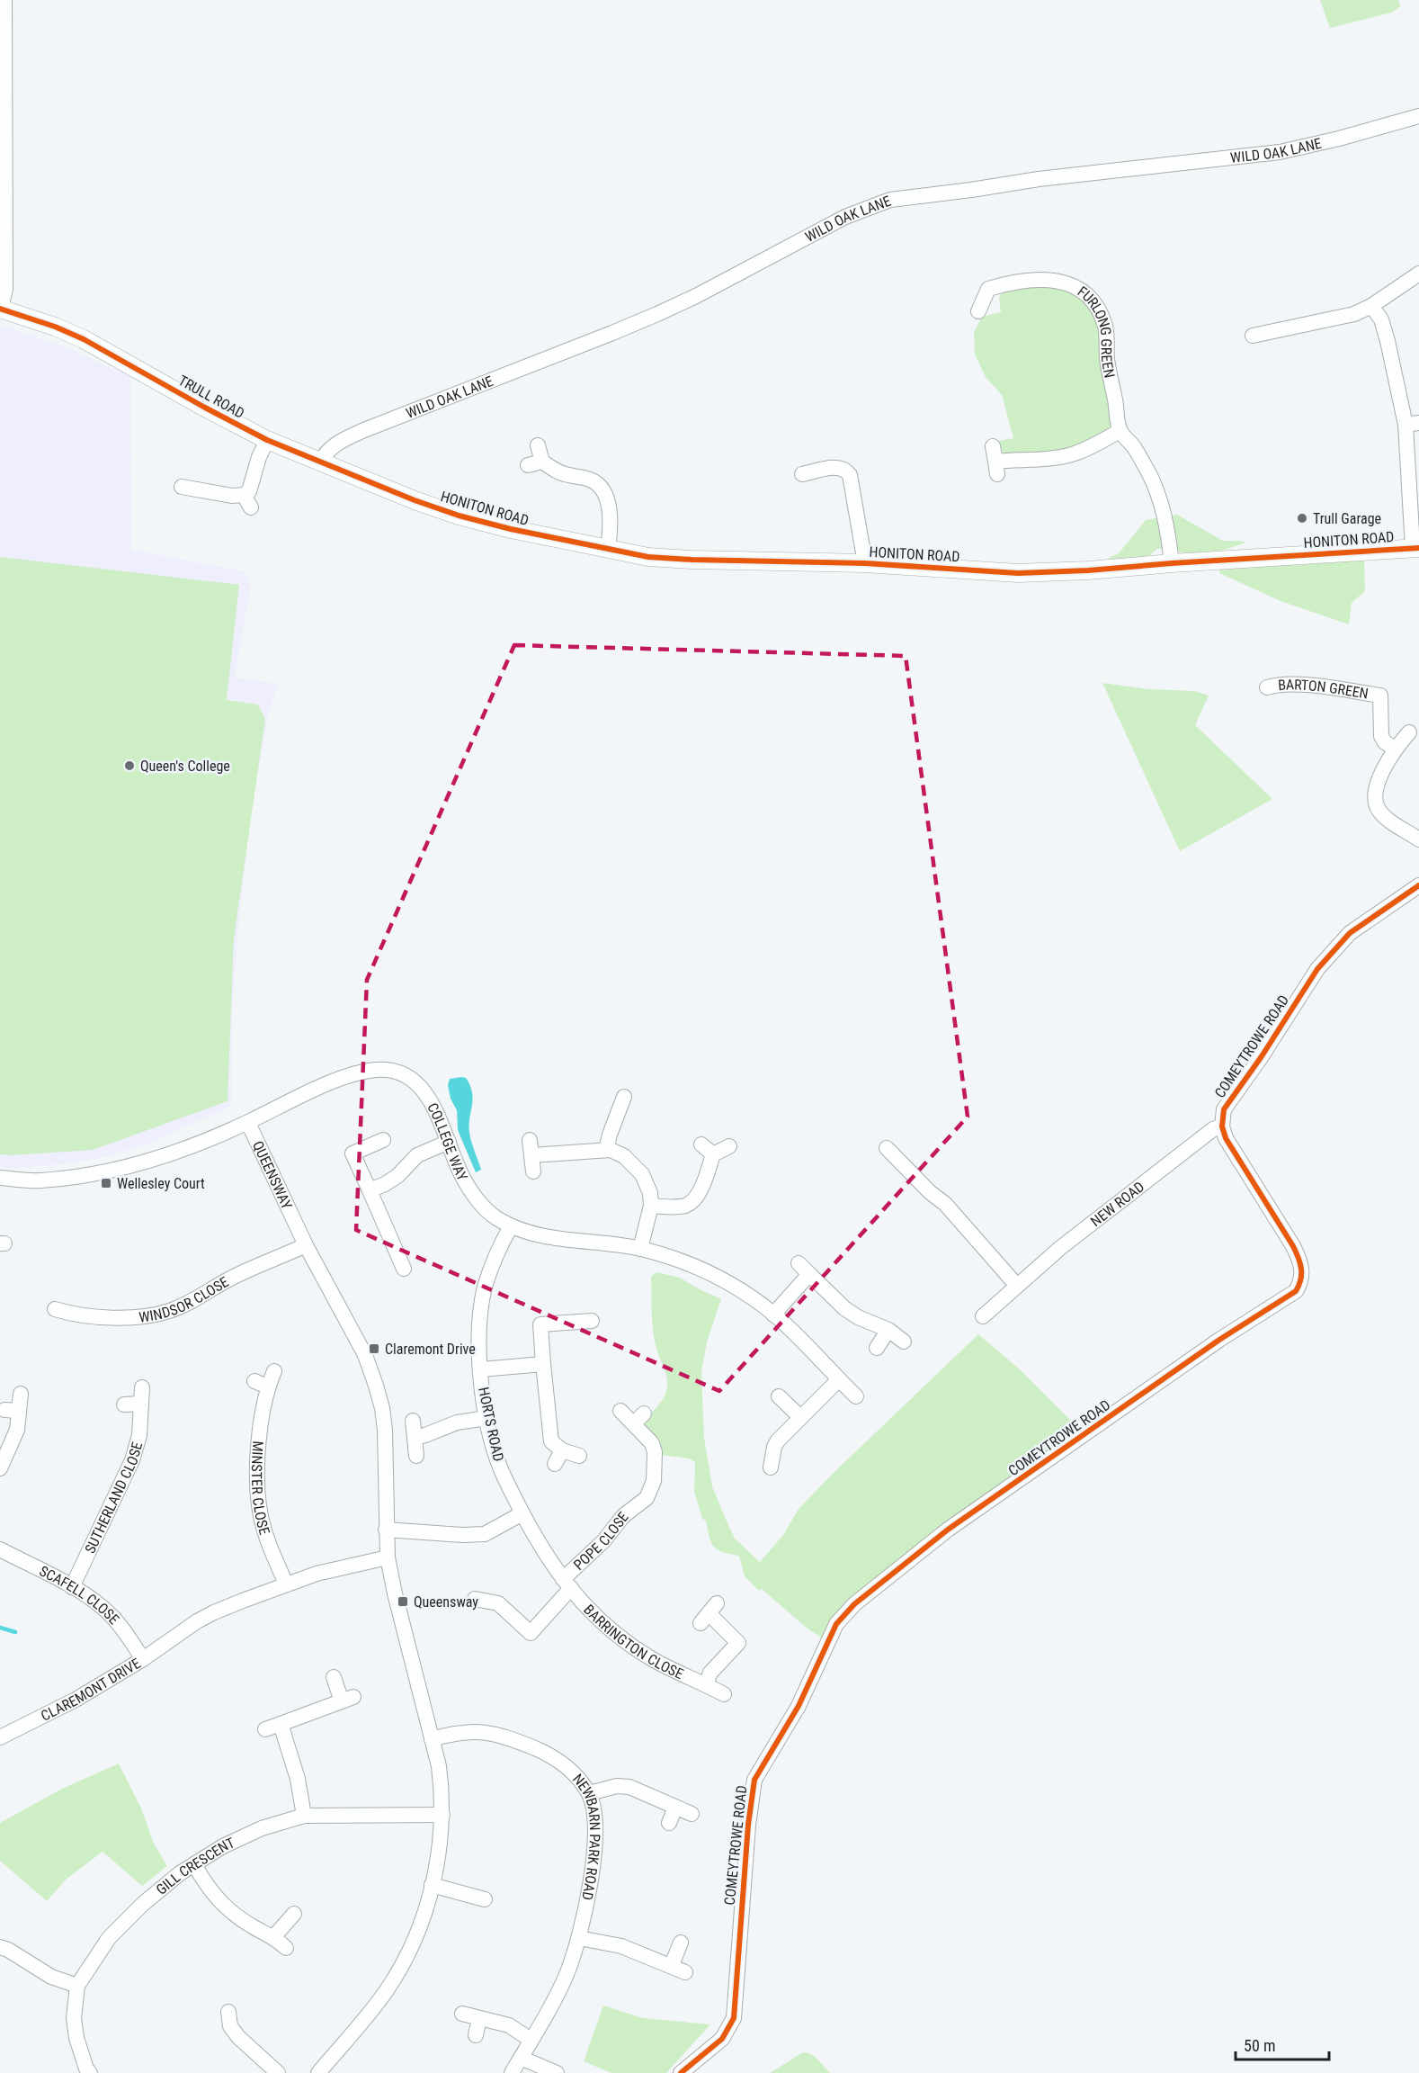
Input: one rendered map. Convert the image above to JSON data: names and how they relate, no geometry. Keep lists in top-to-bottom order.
{
  "streets": {
    "street": [
      "WILD OAK LANE",
      "FURLONG GREEN",
      "TRULL ROAD",
      "HONITON ROAD",
      "BARTON GREEN",
      "COMEYTROWE ROAD",
      "COLLEGE WAY",
      "QUEENSWAY",
      "NEW ROAD",
      "WINDSOR CLOSE",
      "HORTS ROAD",
      "MINSTER CLOSE",
      "SUTHERLAND CLOSE",
      "POPE CLOSE",
      "SCAFELL CLOSE",
      "BARRINGTON CLOSE",
      "CLAREMONT DRIVE",
      "NEWBARN PARK ROAD",
      "GILL CRESCENT"
    ]
  },
  "crossings": [
    ["WILD OAK LANE", "TRULL ROAD"],
    ["FURLONG GREEN", "HONITON ROAD"],
    ["TRULL ROAD", "HONITON ROAD"],
    ["COMEYTROWE ROAD", "NEW ROAD"],
    ["COLLEGE WAY", "QUEENSWAY"],
    ["COLLEGE WAY", "HORTS ROAD"],
    ["QUEENSWAY", "WINDSOR CLOSE"],
    ["QUEENSWAY", "CLAREMONT DRIVE"],
    ["QUEENSWAY", "NEWBARN PARK ROAD"],
    ["QUEENSWAY", "GILL CRESCENT"],
    ["HORTS ROAD", "BARRINGTON CLOSE"],
    ["MINSTER CLOSE", "CLAREMONT DRIVE"],
    ["SUTHERLAND CLOSE", "SCAFELL CLOSE"],
    ["POPE CLOSE", "BARRINGTON CLOSE"],
    ["SCAFELL CLOSE", "CLAREMONT DRIVE"]
  ],
  "places": {
    "other": ["Trull Garage", "Queen's College"],
    "transit": ["Wellesley Court", "Claremont Drive", "Queensway"]
  },
  "scale_bar": "50 m"
}
